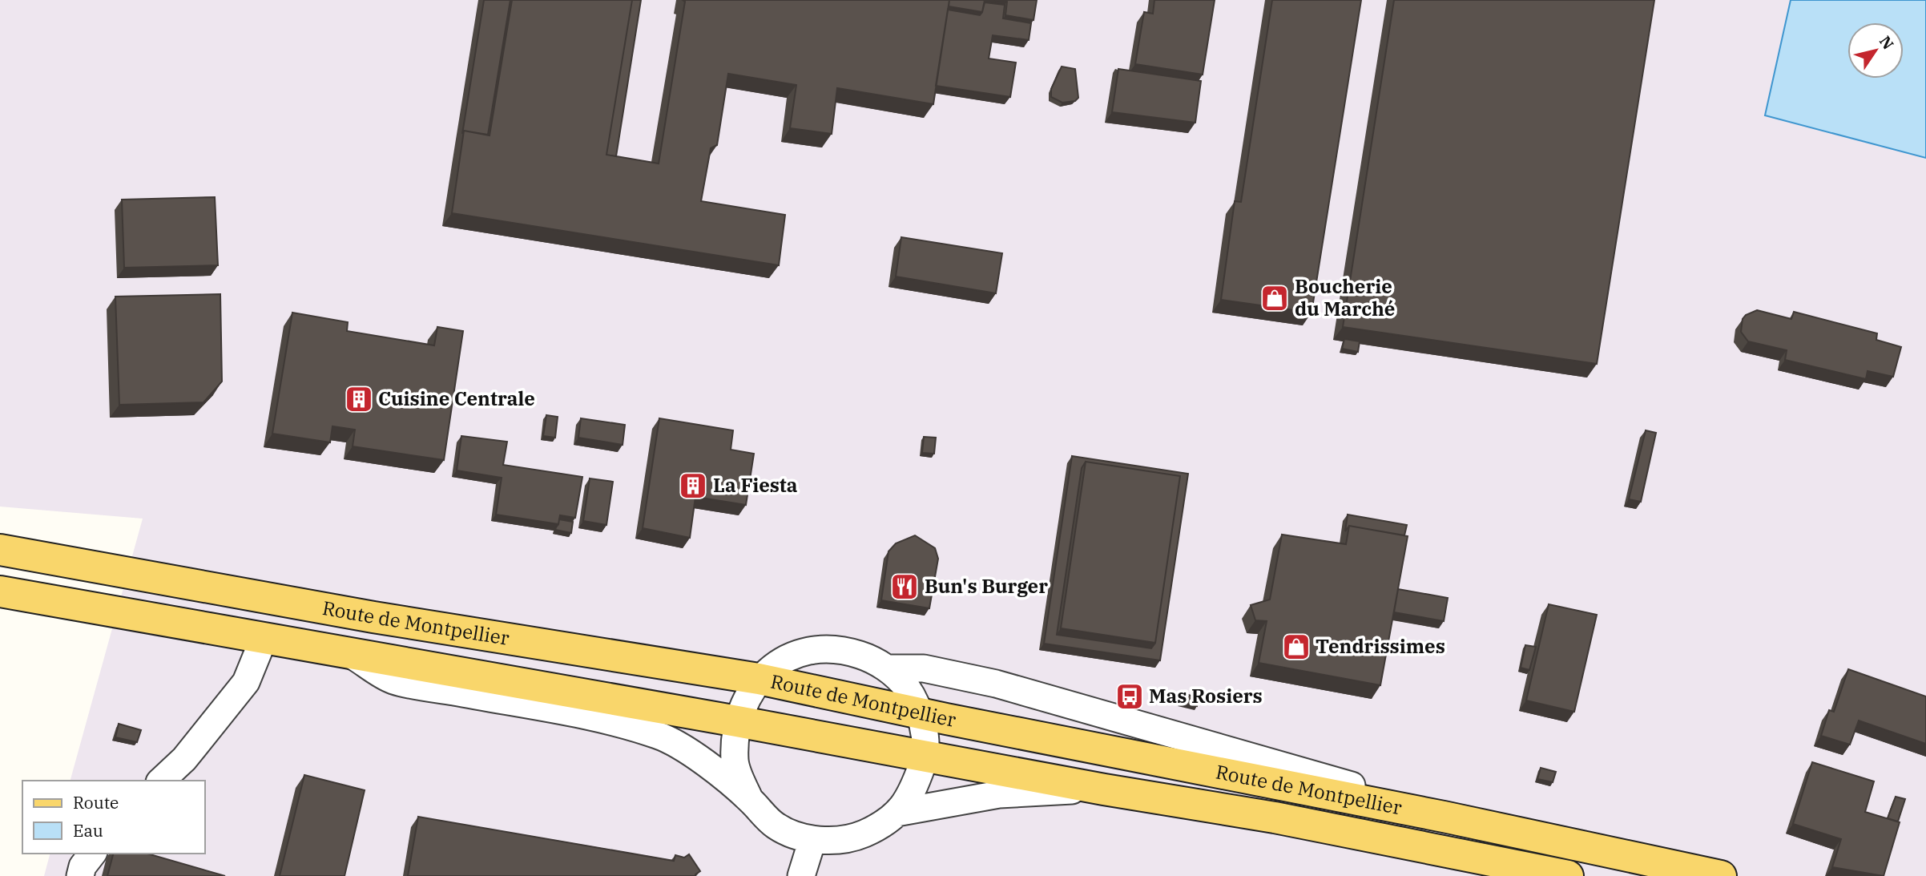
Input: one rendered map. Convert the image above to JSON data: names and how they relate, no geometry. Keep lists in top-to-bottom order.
{
  "streets": {
    "main road": ["Route de Montpellier"]
  },
  "places": {
    "shop": ["Boucherie du Marché", "Tendrissimes"],
    "building": ["Cuisine Centrale", "La Fiesta"],
    "restaurant": ["Bun's Burger"],
    "bus stop": ["Mas Rosiers"]
  },
  "legend": ["Route", "Eau"],
  "north": "top right"
}
